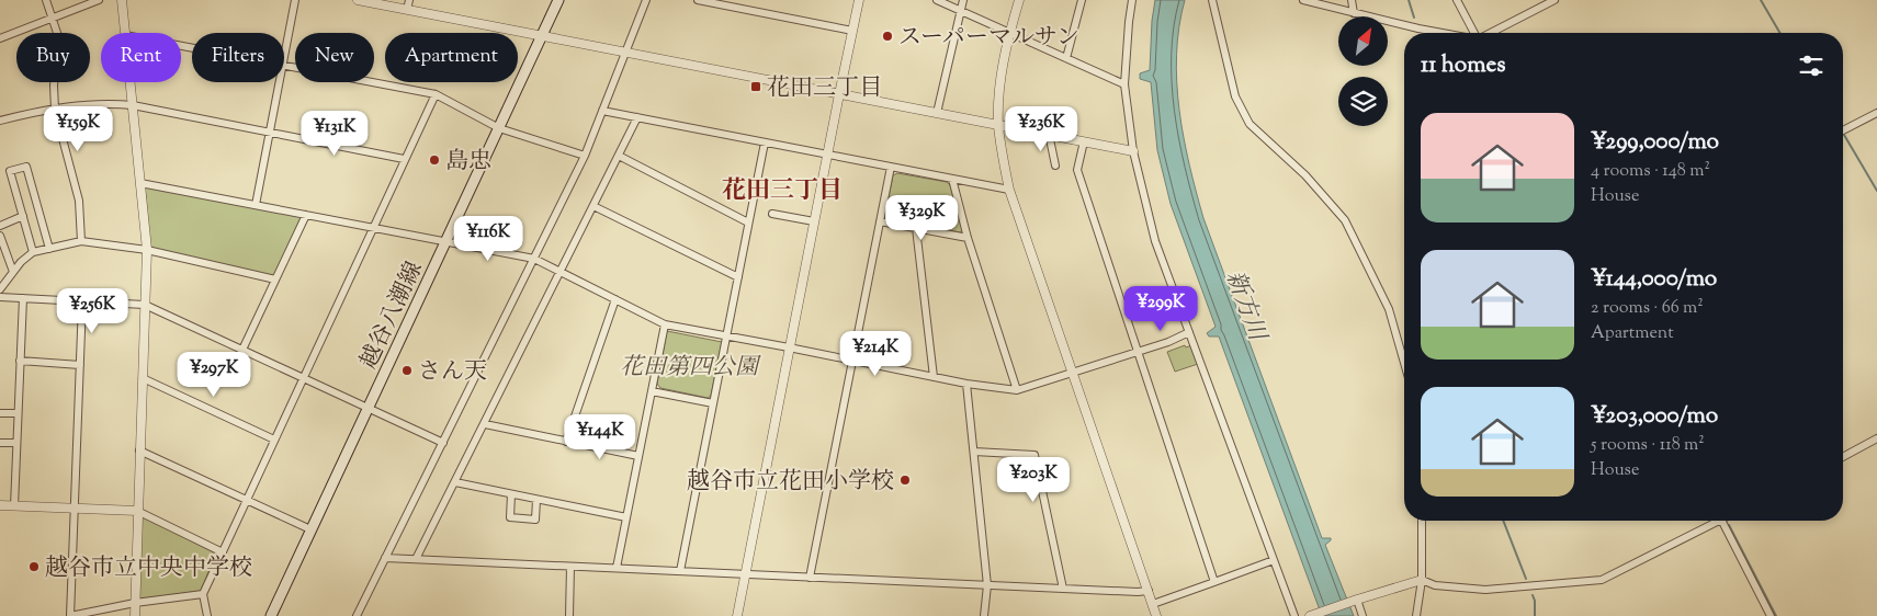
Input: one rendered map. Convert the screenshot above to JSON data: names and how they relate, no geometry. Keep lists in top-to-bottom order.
{
  "streets": {
    "main road": ["越谷八潮線"]
  },
  "districts": ["花田三丁目"],
  "water": ["新方川"],
  "parks": ["花田第四公園"],
  "places": {
    "other": [
      "スーパーマルサン",
      "島忠",
      "さん天",
      "越谷市立花田小学校",
      "越谷市立中央中学校"
    ],
    "transit": ["花田三丁目"]
  },
  "north": "top right",
  "page": {
    "chip": [
      "Buy",
      "Rent",
      "Filters",
      "New",
      "Apartment"
    ],
    "heading": "11 homes",
    "list": [
      {
        "name": "¥299,000/mo",
        "note": "4 rooms · 148 m² · House"
      },
      {
        "name": "¥144,000/mo",
        "note": "2 rooms · 66 m² · Apartment"
      },
      {
        "name": "¥203,000/mo",
        "note": "5 rooms · 118 m² · House"
      }
    ],
    "price": [
      "¥159K",
      "¥236K",
      "¥131K",
      "¥329K",
      "¥116K",
      "¥299K",
      "¥256K",
      "¥214K",
      "¥297K",
      "¥144K",
      "¥203K"
    ]
  }
}
